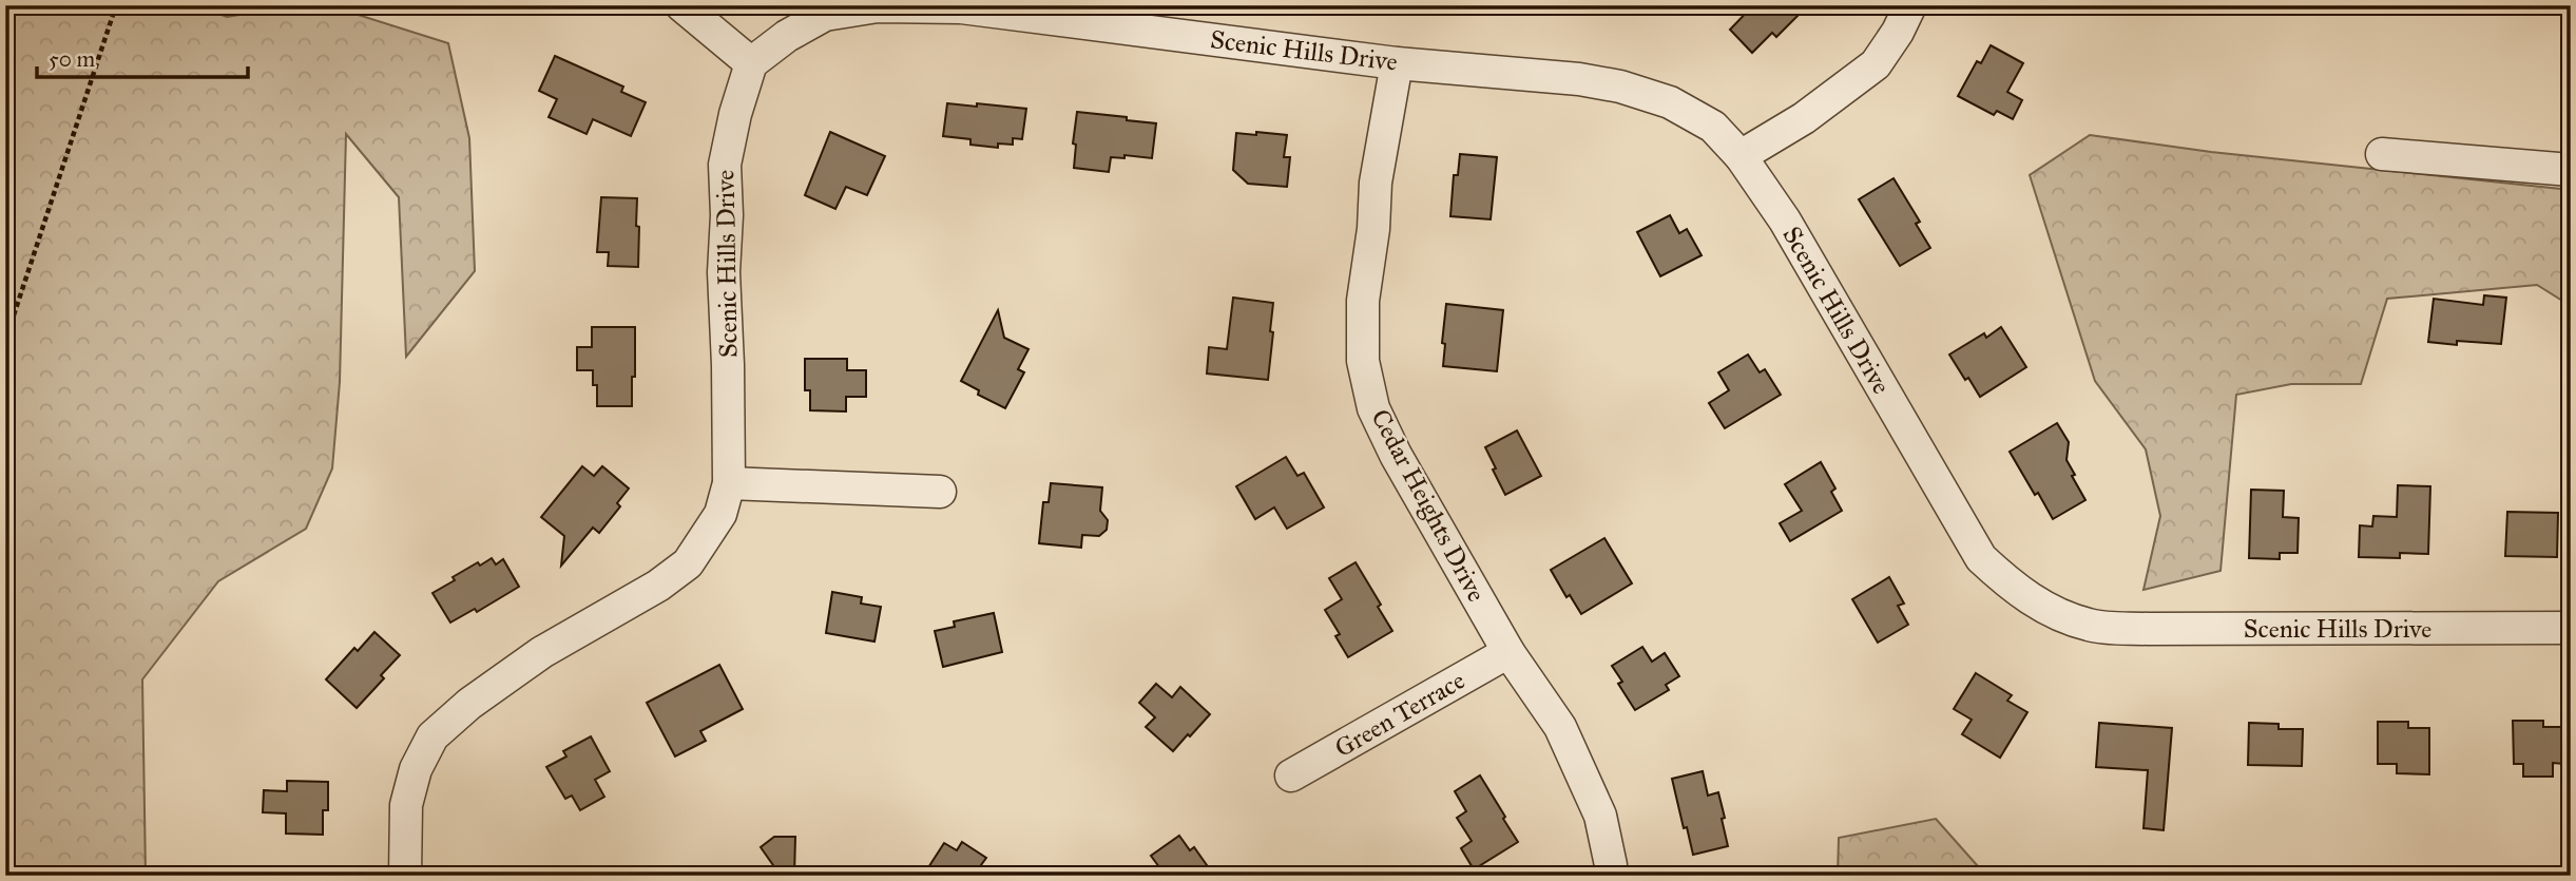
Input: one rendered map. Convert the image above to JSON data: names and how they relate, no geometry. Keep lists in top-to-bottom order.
{
  "streets": {
    "street": ["Scenic Hills Drive", "Cedar Heights Drive", "Green Terrace"]
  },
  "crossings": [
    ["Scenic Hills Drive", "Cedar Heights Drive"],
    ["Cedar Heights Drive", "Green Terrace"]
  ],
  "scale_bar": "50 m"
}
